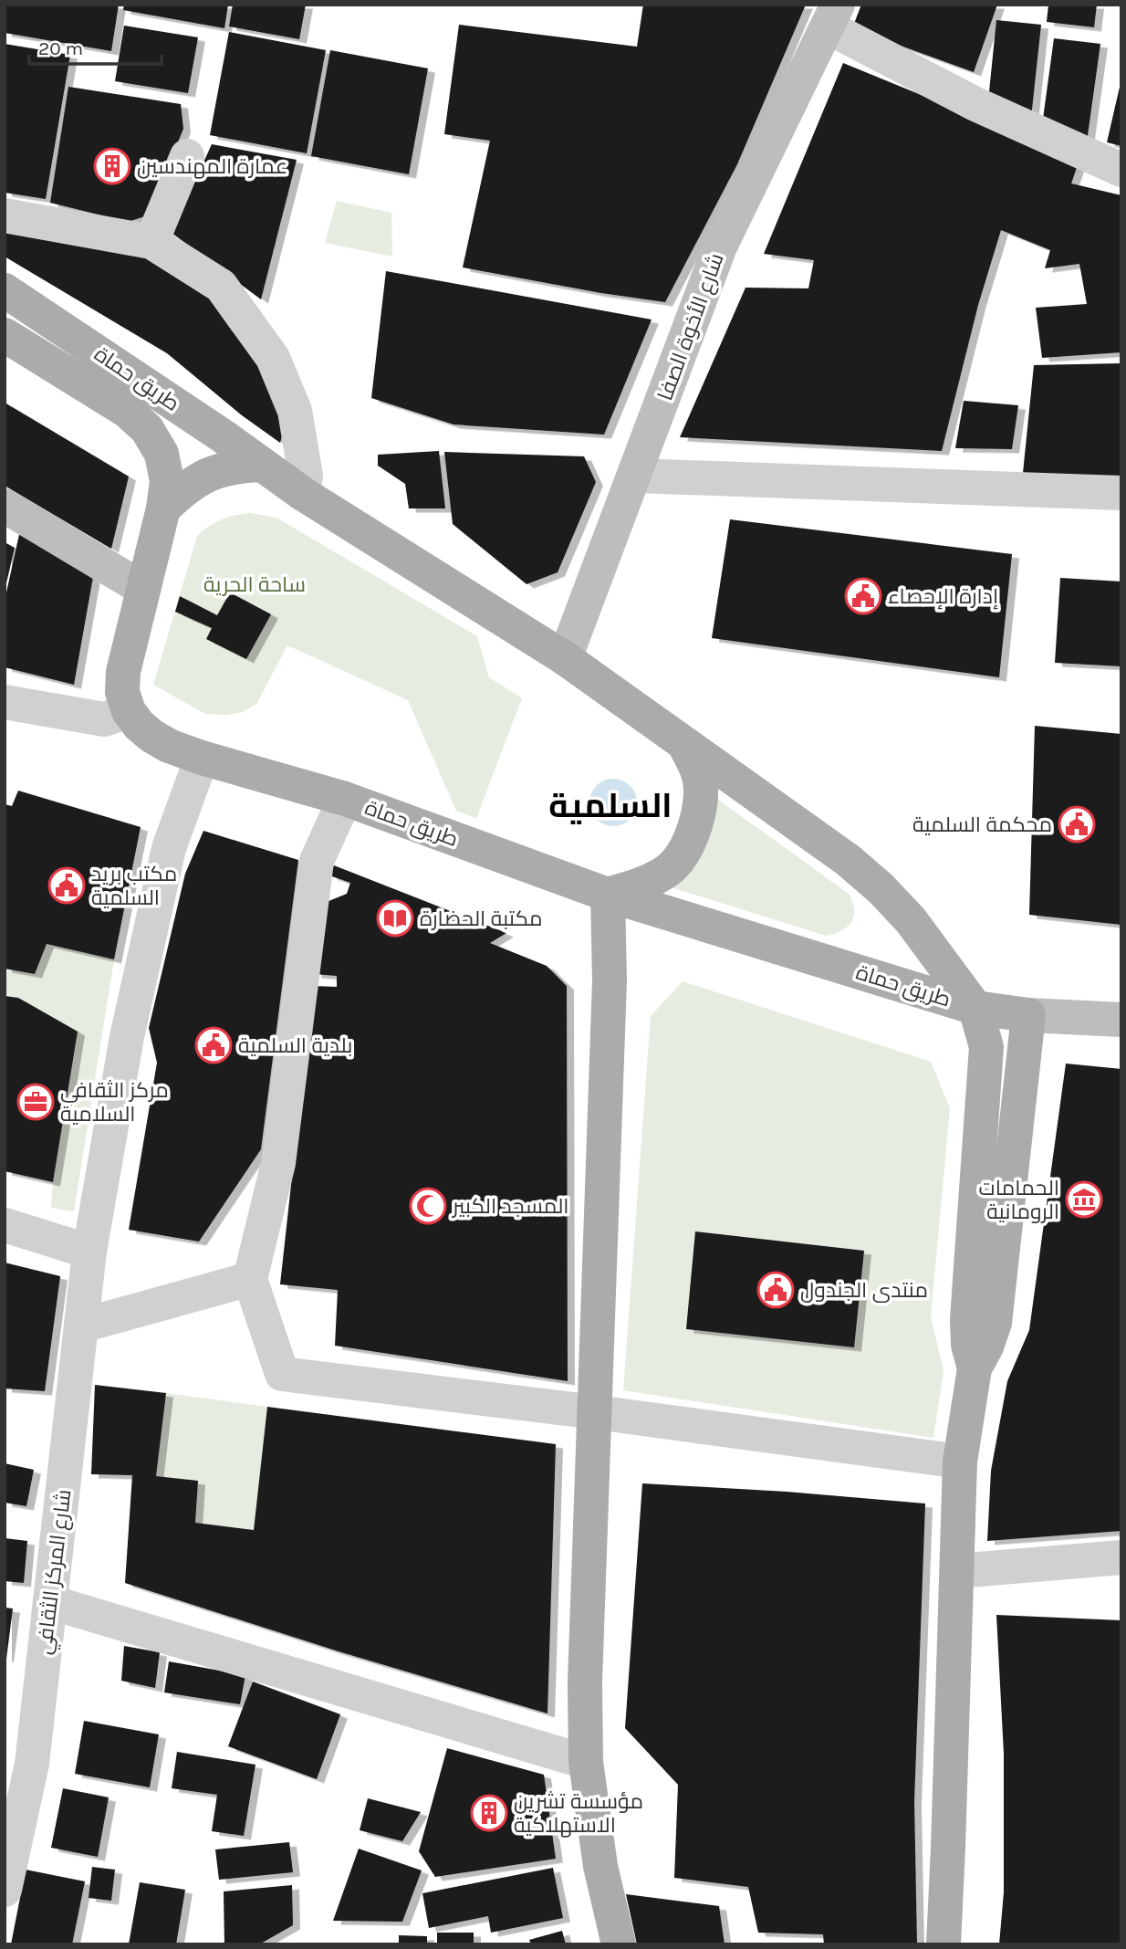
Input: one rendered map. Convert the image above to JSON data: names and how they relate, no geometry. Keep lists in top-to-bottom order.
{
  "streets": {
    "main road": ["شارع الأخوة الصفا", "طريق حماة"],
    "street": ["شارع المركز الثقافي"]
  },
  "crossings": [
    ["شارع الأخوة الصفا", "طريق حماة"],
    ["طريق حماة", "شارع المركز الثقافي"]
  ],
  "districts": ["السلمية"],
  "parks": ["ساحة الحرية"],
  "places": {
    "building": ["عمارة المهندسين", "مؤسسة تشرين الاستهلاكية"],
    "public building": [
      "إدارة الإحصاء",
      "محكمة السلمية",
      "مكتب بريد السلمية",
      "بلدية السلمية",
      "منتدى الجندول"
    ],
    "library": ["مكتبة الحضارة"],
    "office": ["مركز الثقافي السلامية"],
    "museum": ["الحمامات الرومانية"],
    "mosque": ["المسجد الكبير"]
  },
  "scale_bar": "20 m"
}
